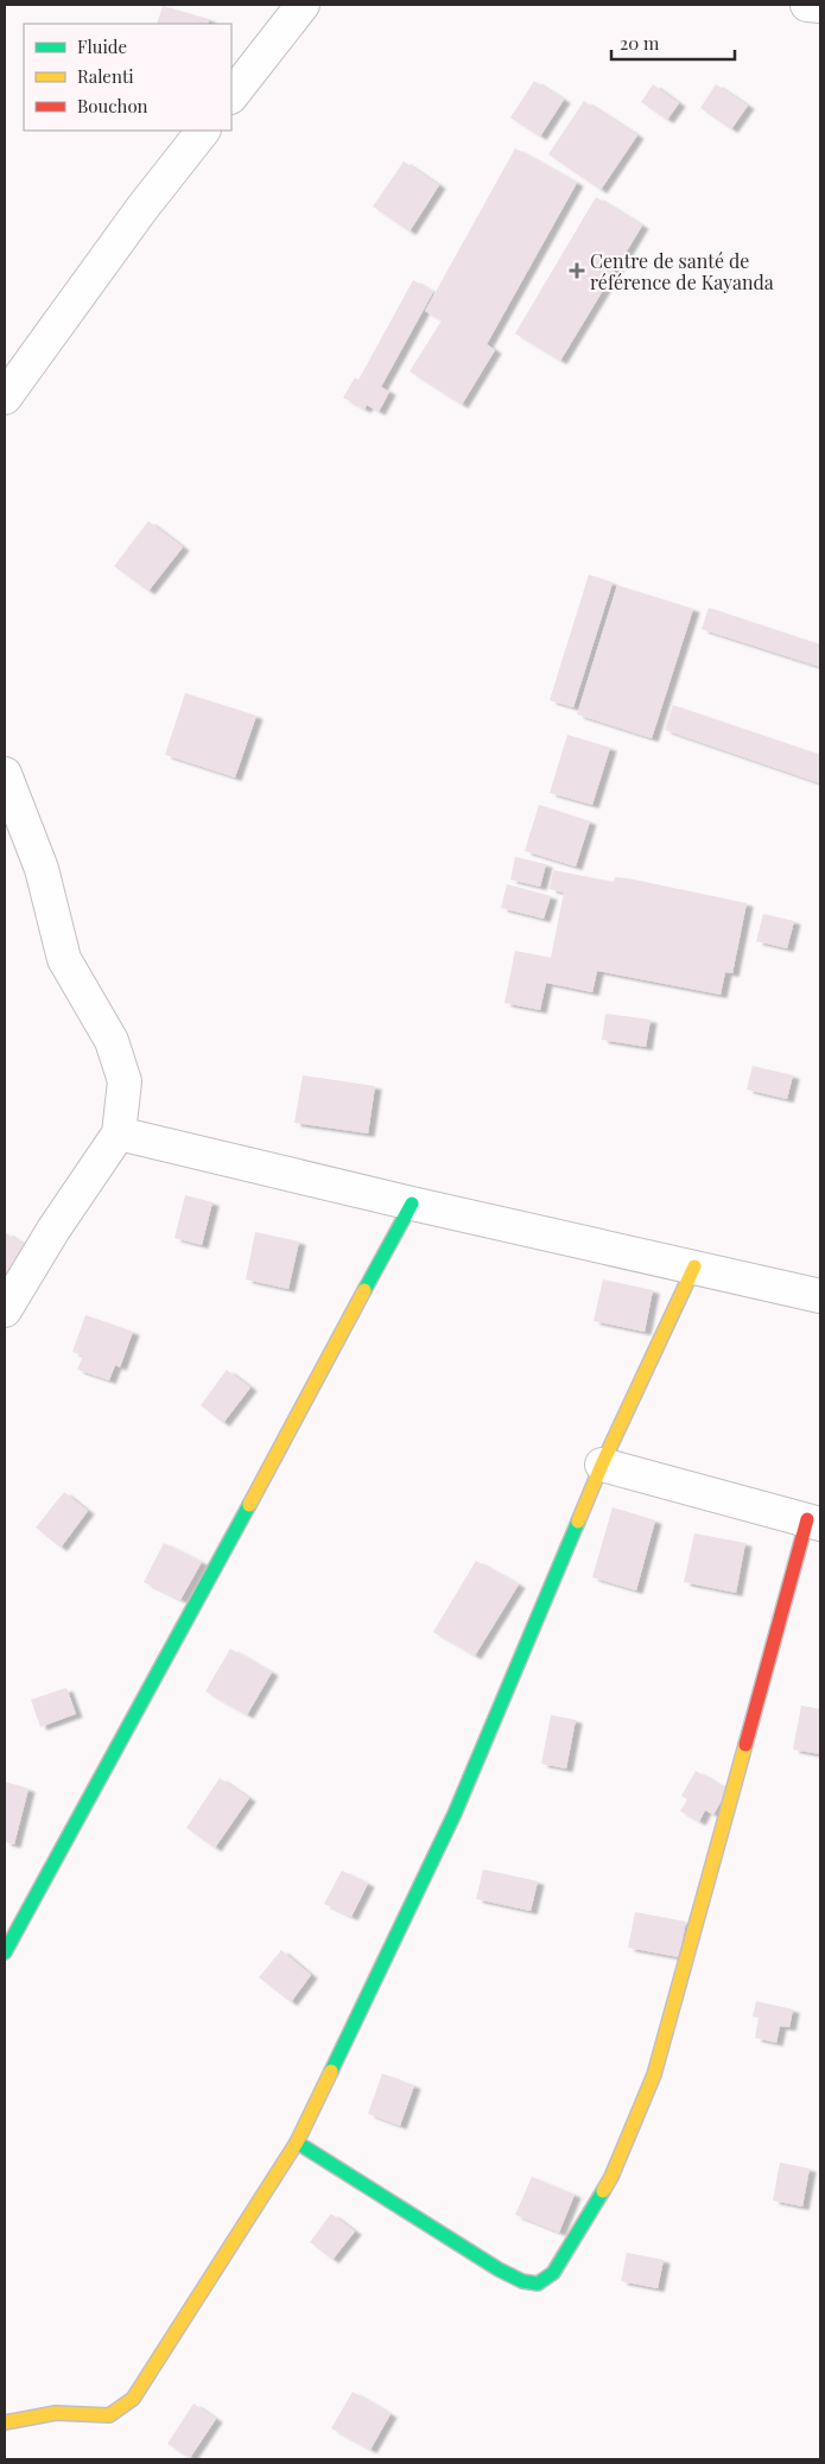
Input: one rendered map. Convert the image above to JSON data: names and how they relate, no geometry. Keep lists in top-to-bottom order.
{
  "places": {
    "health": ["Centre de santé de référence de Kayanda"]
  },
  "legend": ["Fluide", "Ralenti", "Bouchon"],
  "scale_bar": "20 m"
}
